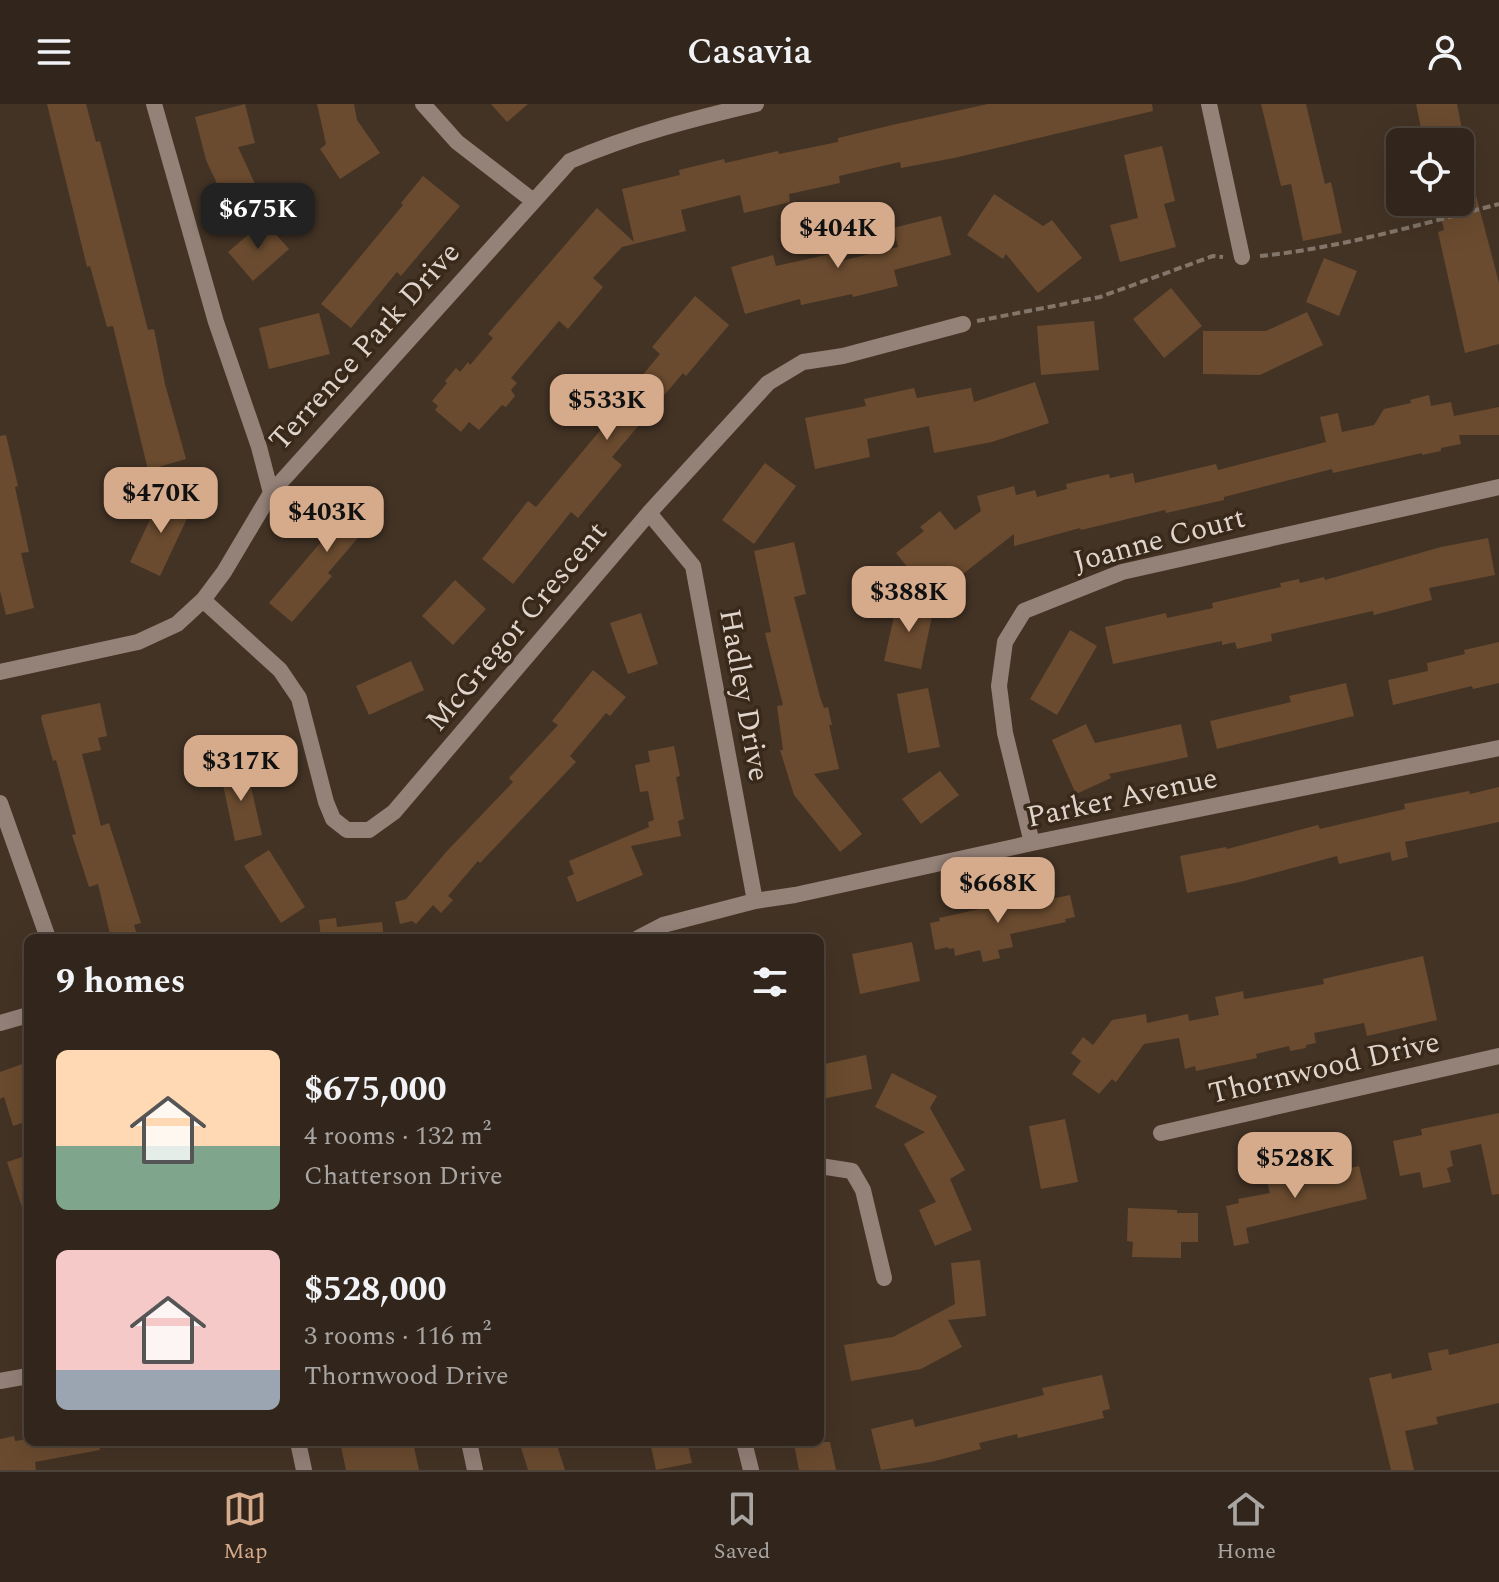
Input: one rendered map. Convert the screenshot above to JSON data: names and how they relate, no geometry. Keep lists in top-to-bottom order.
{
  "streets": {
    "street": [
      "Terrence Park Drive",
      "Joanne Court",
      "McGregor Crescent",
      "Hadley Drive",
      "Parker Avenue",
      "Thornwood Drive"
    ]
  },
  "crossings": [
    ["Terrence Park Drive", "McGregor Crescent"],
    ["Joanne Court", "Parker Avenue"],
    ["McGregor Crescent", "Hadley Drive"],
    ["Hadley Drive", "Parker Avenue"]
  ],
  "page": {
    "header": "Casavia",
    "price": [
      "$675K",
      "$404K",
      "$533K",
      "$470K",
      "$403K",
      "$388K",
      "$317K",
      "$668K",
      "$528K"
    ],
    "heading": "9 homes",
    "list": [
      {
        "name": "$675,000",
        "note": "4 rooms · 132 m² · Chatterson Drive"
      },
      {
        "name": "$528,000",
        "note": "3 rooms · 116 m² · Thornwood Drive"
      }
    ],
    "tabs": ["Map", "Saved", "Home"]
  }
}
